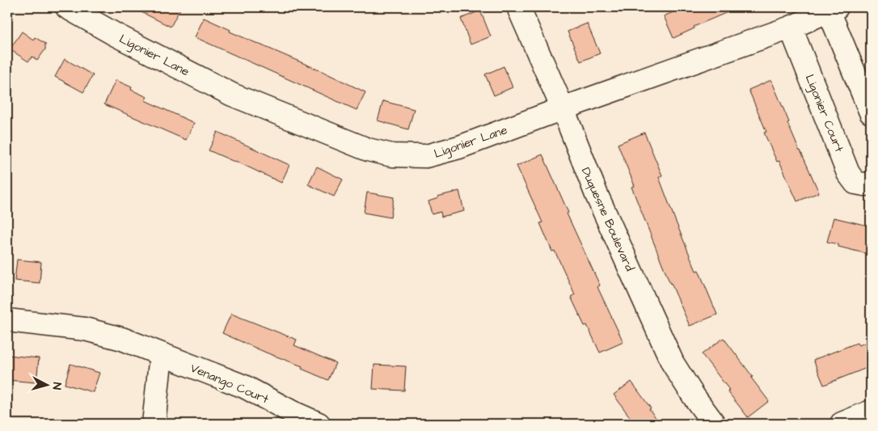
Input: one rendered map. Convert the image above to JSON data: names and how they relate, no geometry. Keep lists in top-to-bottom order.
{
  "streets": {
    "street": [
      "Ligonier Lane",
      "Ligonier Court",
      "Duquesne Boulevard",
      "Venango Court"
    ]
  },
  "crossings": [
    ["Ligonier Lane", "Ligonier Court"],
    ["Ligonier Lane", "Duquesne Boulevard"]
  ],
  "north": "right"
}
